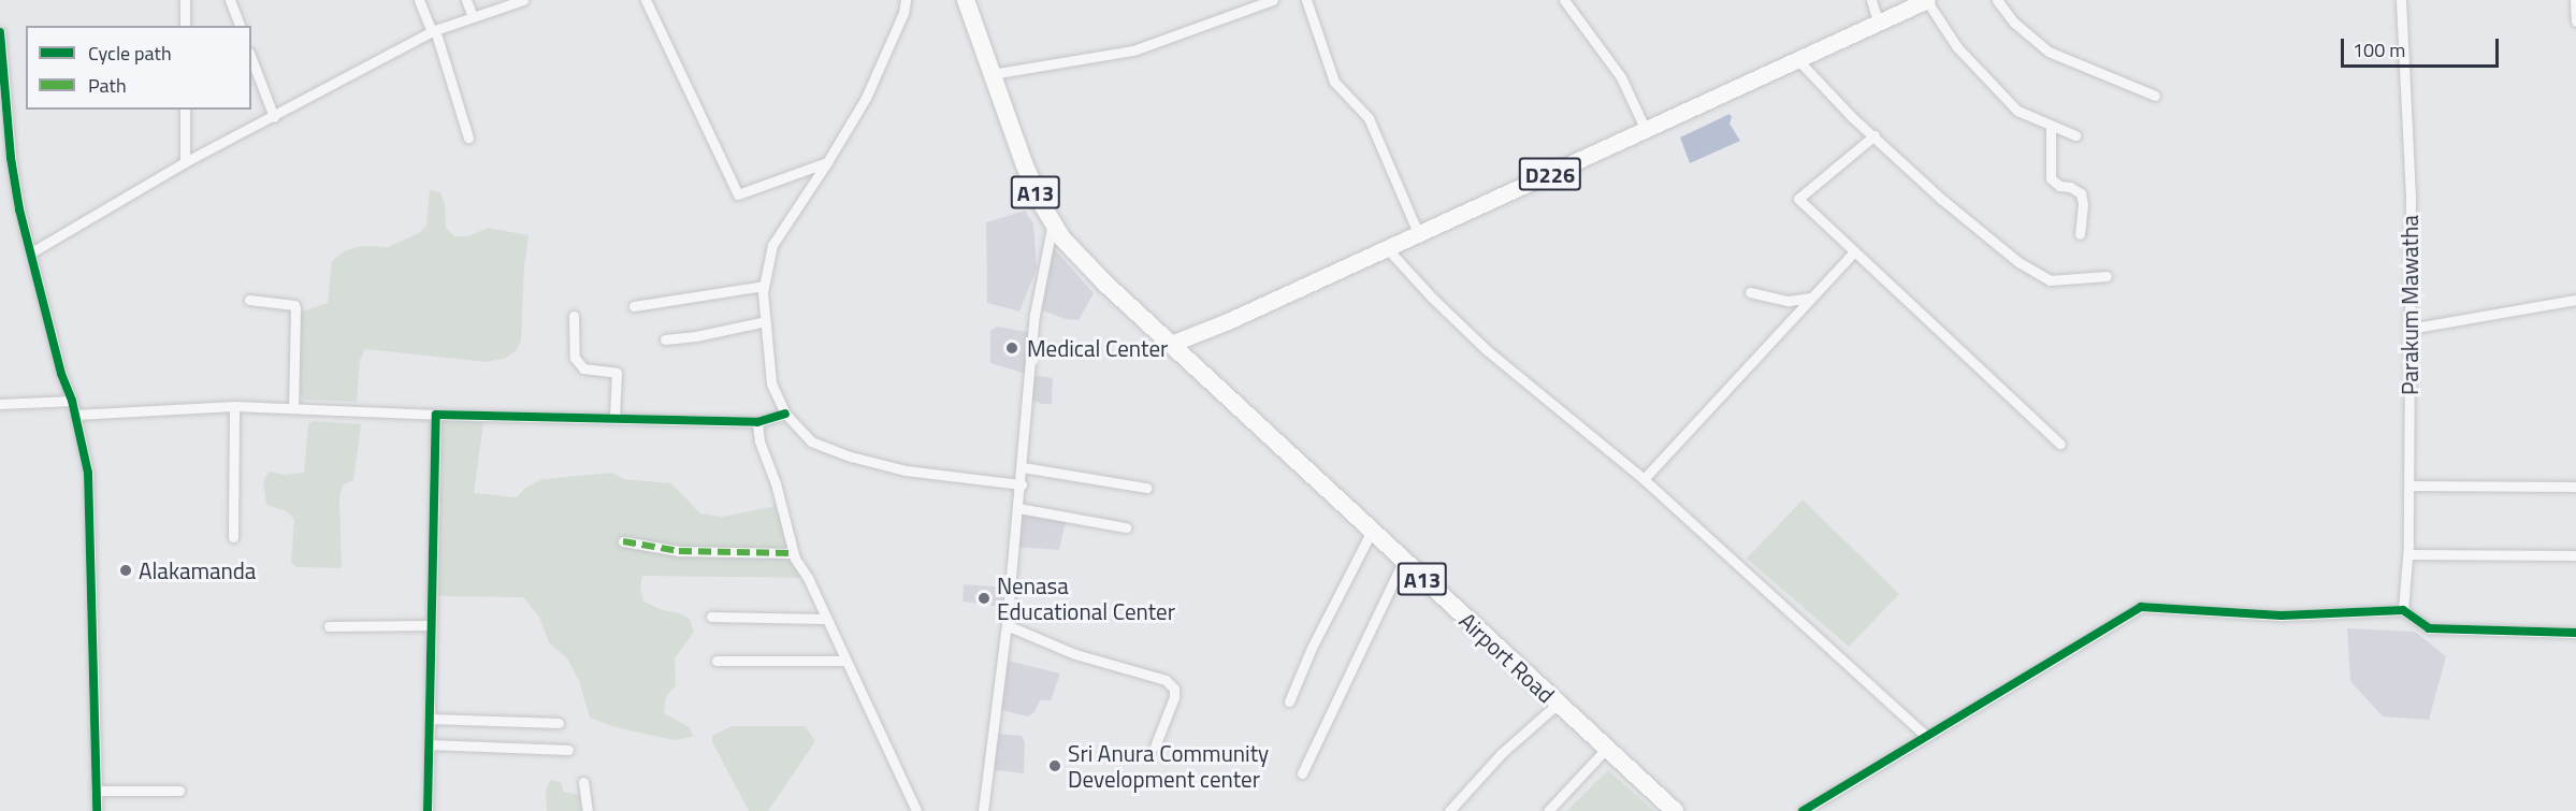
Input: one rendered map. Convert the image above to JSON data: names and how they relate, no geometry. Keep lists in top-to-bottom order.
{
  "streets": {
    "highway": ["A13", "Airport Road"],
    "main road": ["D226"],
    "street": ["Parakum Mawatha"]
  },
  "crossings": [
    ["D226", "A13"],
    ["D226", "Airport Road"],
    ["A13", "Airport Road"]
  ],
  "places": [
    "Medical Center",
    "Alakamanda",
    "Nenasa Educational Center",
    "Sri Anura Community Development center"
  ],
  "legend": ["Cycle path", "Path"],
  "scale_bar": "100 m"
}
